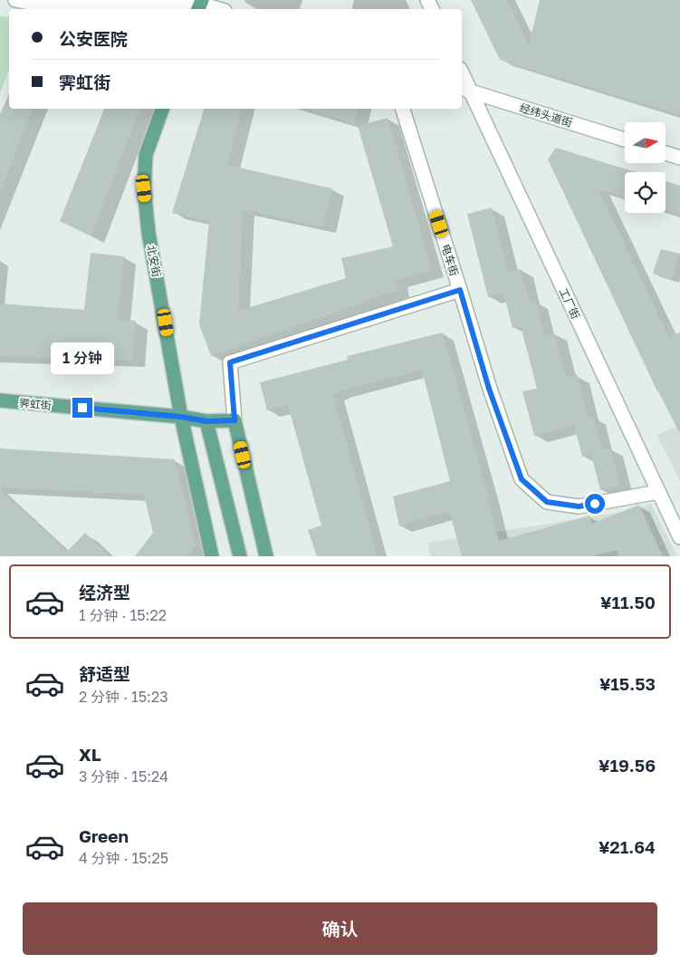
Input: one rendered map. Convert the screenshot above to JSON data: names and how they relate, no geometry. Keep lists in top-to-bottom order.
{
  "streets": {
    "main road": ["北安街", "霁虹街"],
    "street": ["经纬头道街", "电车街", "工厂街"]
  },
  "crossings": [
    ["经纬头道街", "工厂街"],
    ["电车街", "工厂街"],
    ["北安街", "霁虹街"]
  ],
  "north": "right",
  "page": {
    "banner": ["公安医院", "霁虹街"],
    "bubble": "1 分钟",
    "list": [
      {
        "name": "经济型",
        "note": "1 分钟 · 15:22",
        "value": "¥11.50"
      },
      {
        "name": "舒适型",
        "note": "2 分钟 · 15:23",
        "value": "¥15.53"
      },
      {
        "name": "XL",
        "note": "3 分钟 · 15:24",
        "value": "¥19.56"
      },
      {
        "name": "Green",
        "note": "4 分钟 · 15:25",
        "value": "¥21.64"
      }
    ],
    "buttons": "确认"
  }
}
